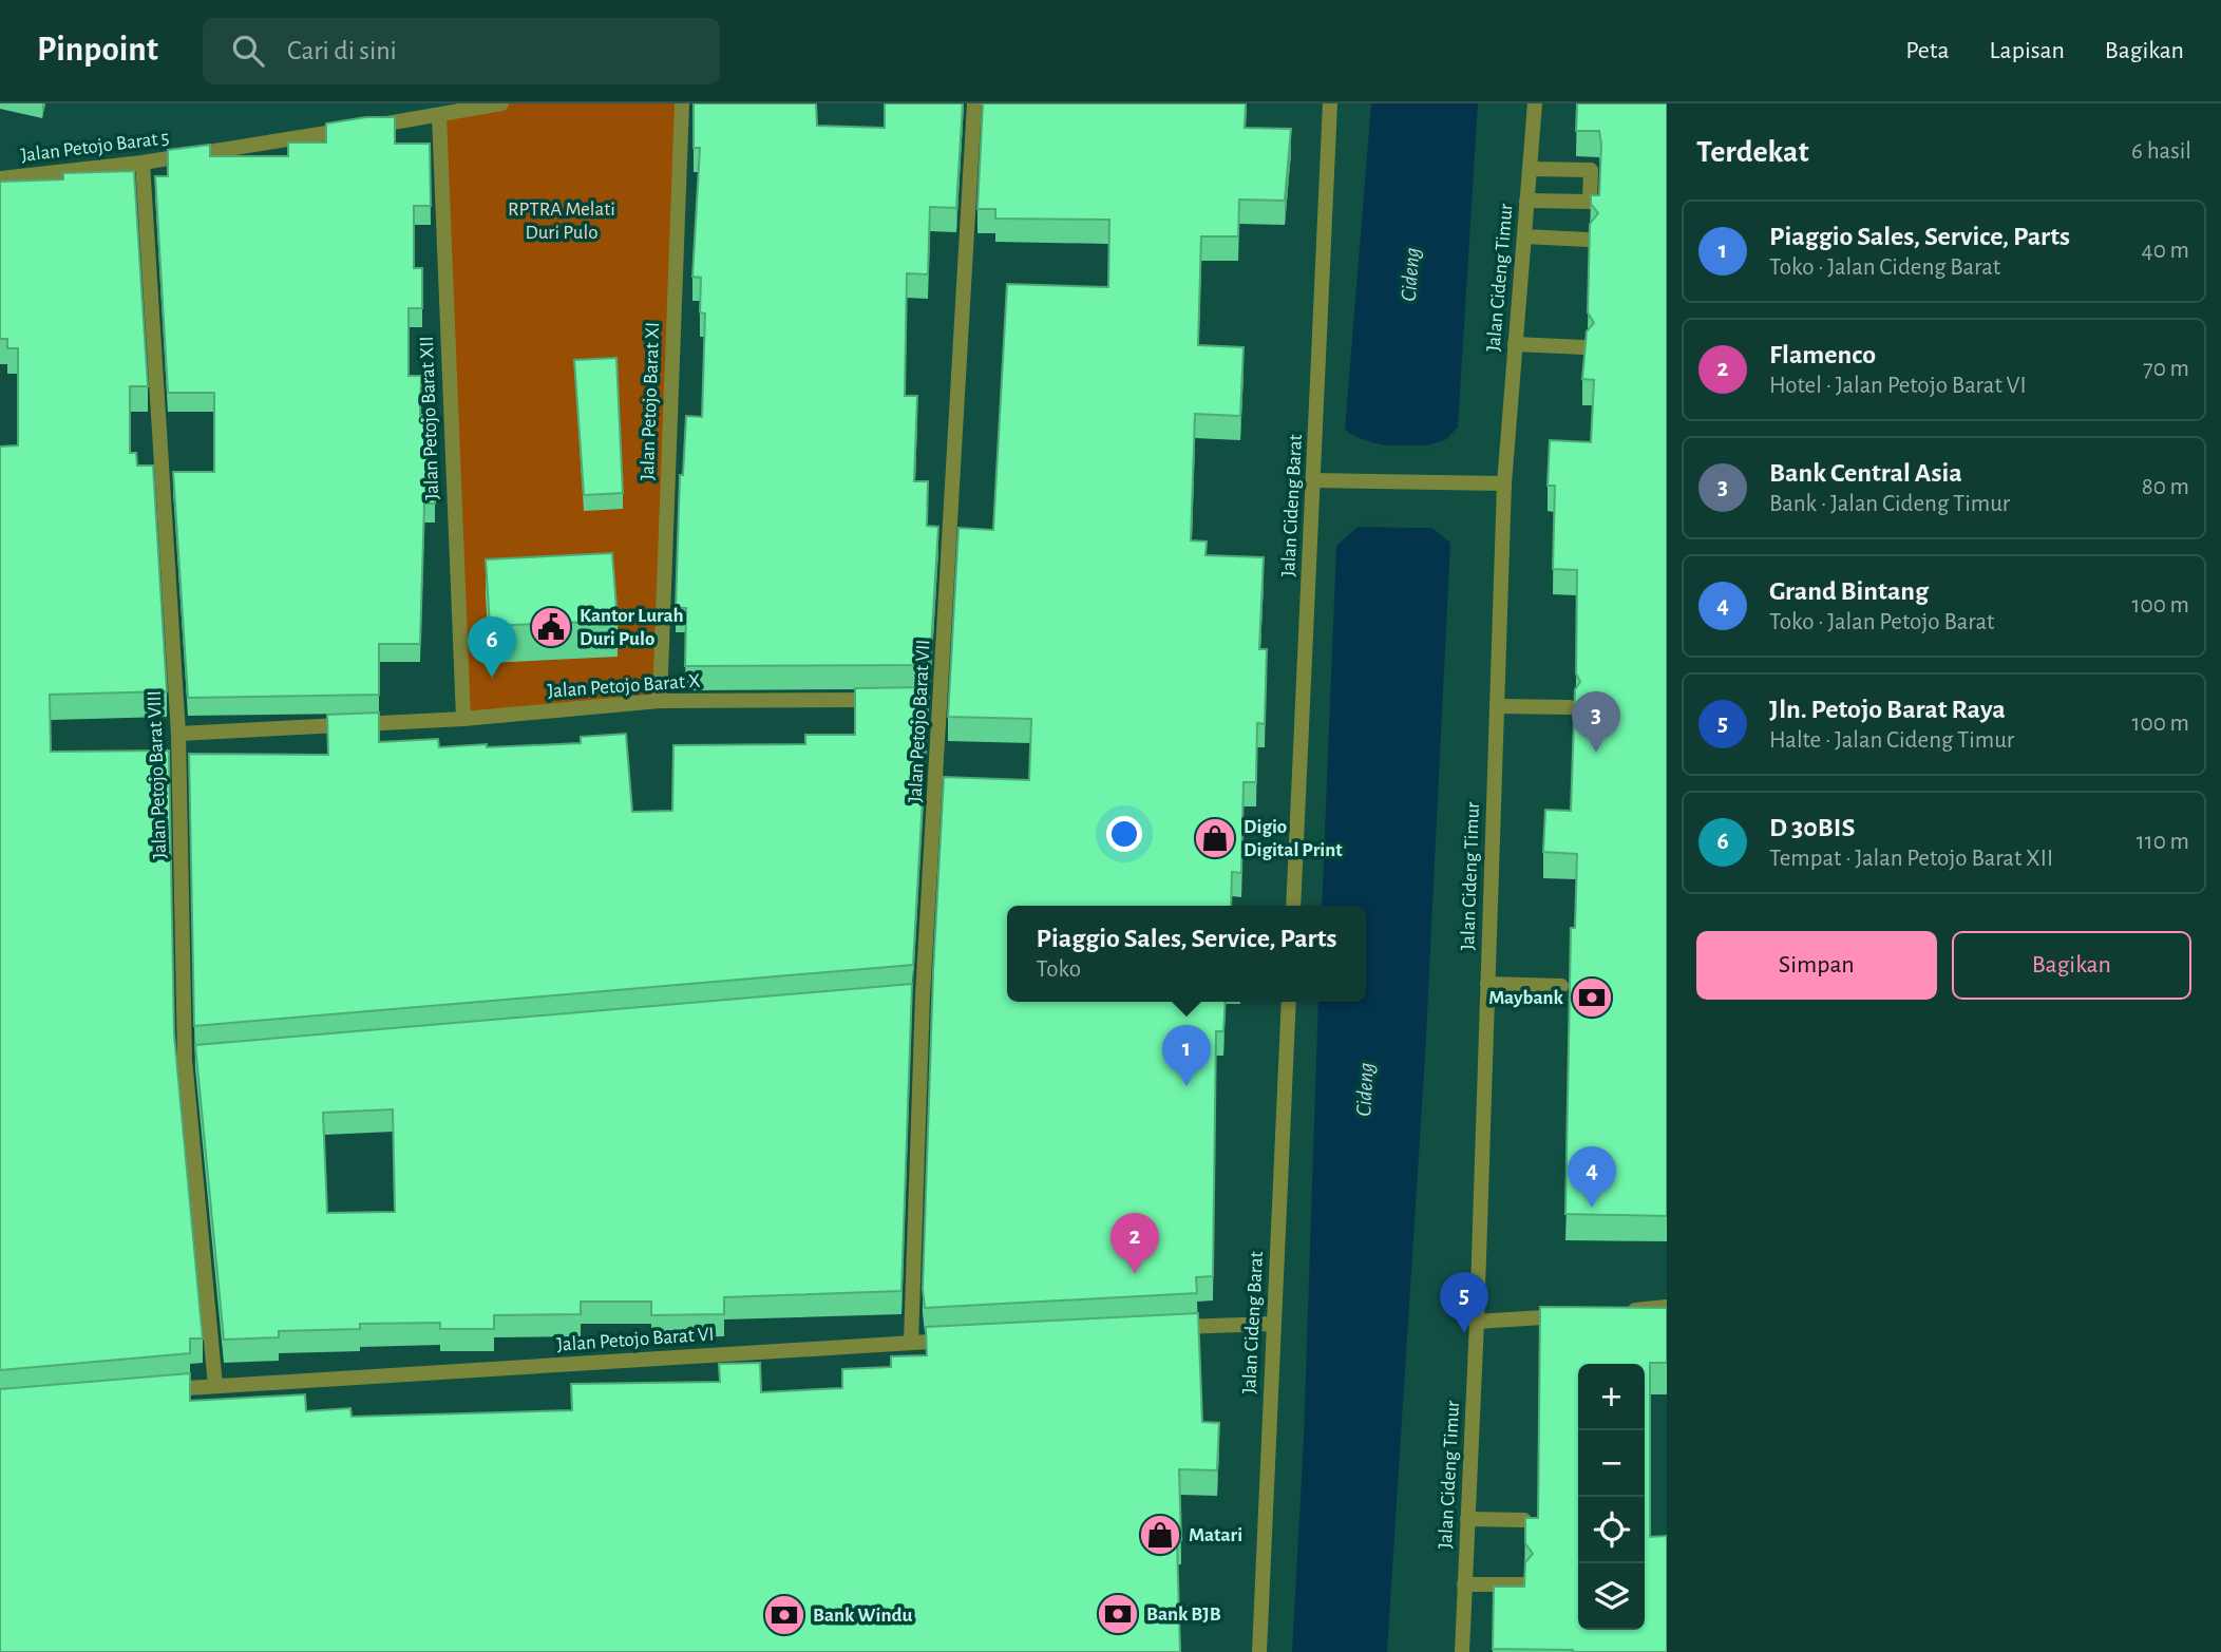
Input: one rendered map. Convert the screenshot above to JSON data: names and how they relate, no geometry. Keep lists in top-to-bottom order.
{
  "streets": {
    "street": [
      "Jalan Petojo Barat 5",
      "Jalan Cideng Timur",
      "Jalan Petojo Barat XI",
      "Jalan Petojo Barat XII",
      "Jalan Cideng Barat",
      "Jalan Petojo Barat X",
      "Jalan Petojo Barat VII",
      "Jalan Petojo Barat VIII",
      "Jalan Petojo Barat VI"
    ]
  },
  "crossings": [
    ["Jalan Petojo Barat 5", "Jalan Petojo Barat XII"],
    ["Jalan Petojo Barat 5", "Jalan Petojo Barat VIII"],
    ["Jalan Petojo Barat XI", "Jalan Petojo Barat X"],
    ["Jalan Petojo Barat XII", "Jalan Petojo Barat X"],
    ["Jalan Petojo Barat X", "Jalan Petojo Barat VIII"],
    ["Jalan Petojo Barat VII", "Jalan Petojo Barat VI"],
    ["Jalan Petojo Barat VIII", "Jalan Petojo Barat VI"]
  ],
  "water": ["Cideng"],
  "parks": ["RPTRA Melati Duri Pulo"],
  "places": {
    "public building": ["Kantor Lurah Duri Pulo"],
    "shop": ["Digio Digital Print", "Matari"],
    "bank": ["Maybank", "Bank BJB", "Bank Windu"]
  },
  "page": {
    "header": "Pinpoint",
    "search": "Cari di sini",
    "nav": ["Peta", "Lapisan", "Bagikan"],
    "heading": ["Terdekat", "6 hasil"],
    "list": [
      {
        "mark": "1",
        "name": "Piaggio Sales, Service, Parts",
        "note": "Toko · Jalan Cideng Barat",
        "value": "40 m"
      },
      {
        "mark": "2",
        "name": "Flamenco",
        "note": "Hotel · Jalan Petojo Barat VI",
        "value": "70 m"
      },
      {
        "mark": "3",
        "name": "Bank Central Asia",
        "note": "Bank · Jalan Cideng Timur",
        "value": "80 m"
      },
      {
        "mark": "4",
        "name": "Grand Bintang",
        "note": "Toko · Jalan Petojo Barat",
        "value": "100 m"
      },
      {
        "mark": "5",
        "name": "Jln. Petojo Barat Raya",
        "note": "Halte · Jalan Cideng Timur",
        "value": "100 m"
      },
      {
        "mark": "6",
        "name": "D 30BIS",
        "note": "Tempat · Jalan Petojo Barat XII",
        "value": "110 m"
      }
    ],
    "pins": [
      "6",
      "3",
      "1",
      "4",
      "2",
      "5"
    ],
    "popup": ["Piaggio Sales, Service, Parts", "Toko"],
    "buttons": ["Simpan", "Bagikan"],
    "map_buttons": ["+", "−"]
  }
}
